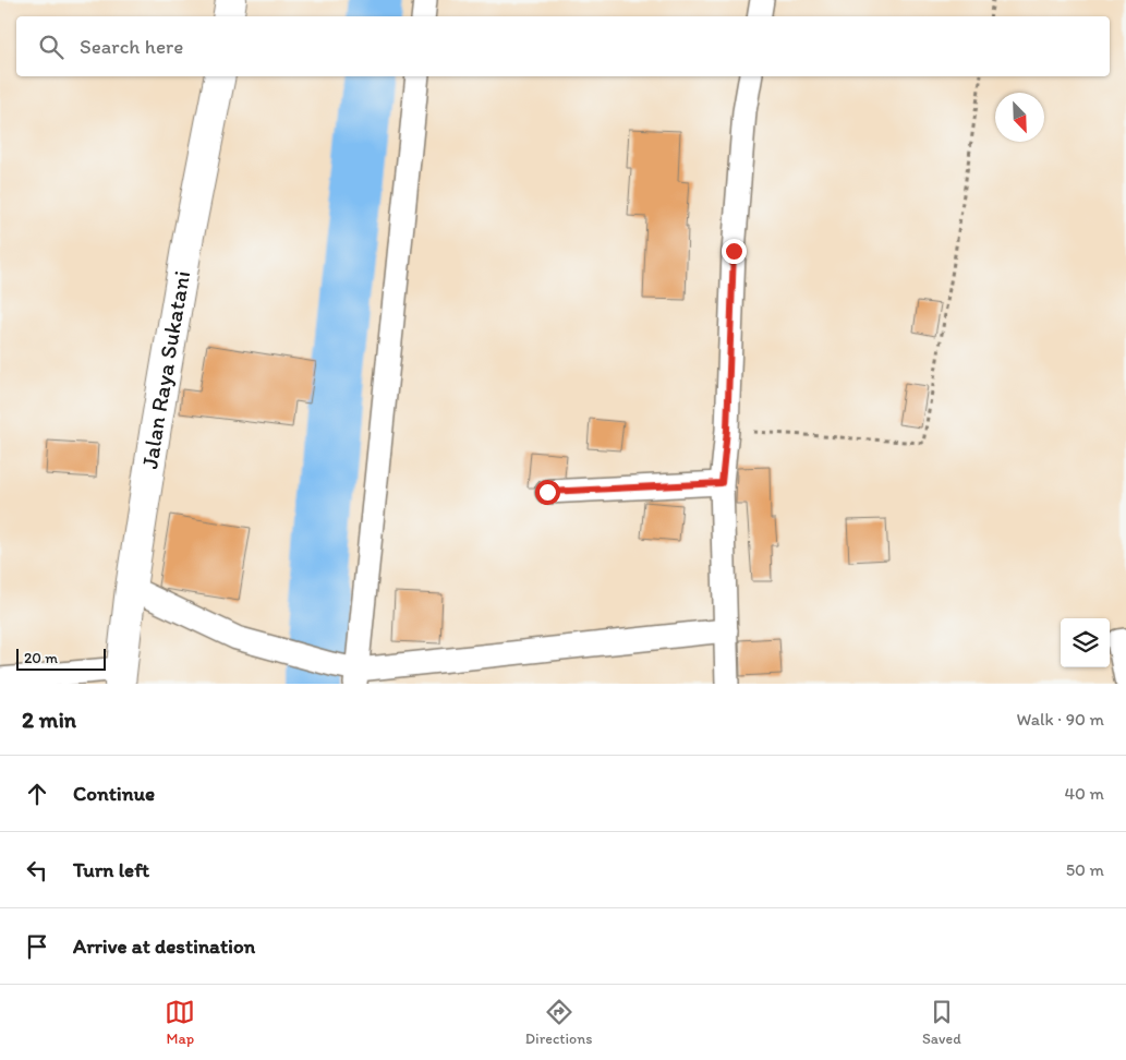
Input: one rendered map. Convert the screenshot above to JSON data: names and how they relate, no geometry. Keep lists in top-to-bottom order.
{
  "streets": {
    "main road": ["Jalan Raya Sukatani"]
  },
  "scale_bar": "20 m",
  "north": "bottom right",
  "page": {
    "search": "Search here",
    "scale": "20 m",
    "heading": ["2 min", "Walk · 90 m"],
    "list": [
      ["Continue", "40 m"],
      ["Turn left", "50 m"],
      "Arrive at destination"
    ],
    "nav": ["Map", "Directions", "Saved"]
  }
}
